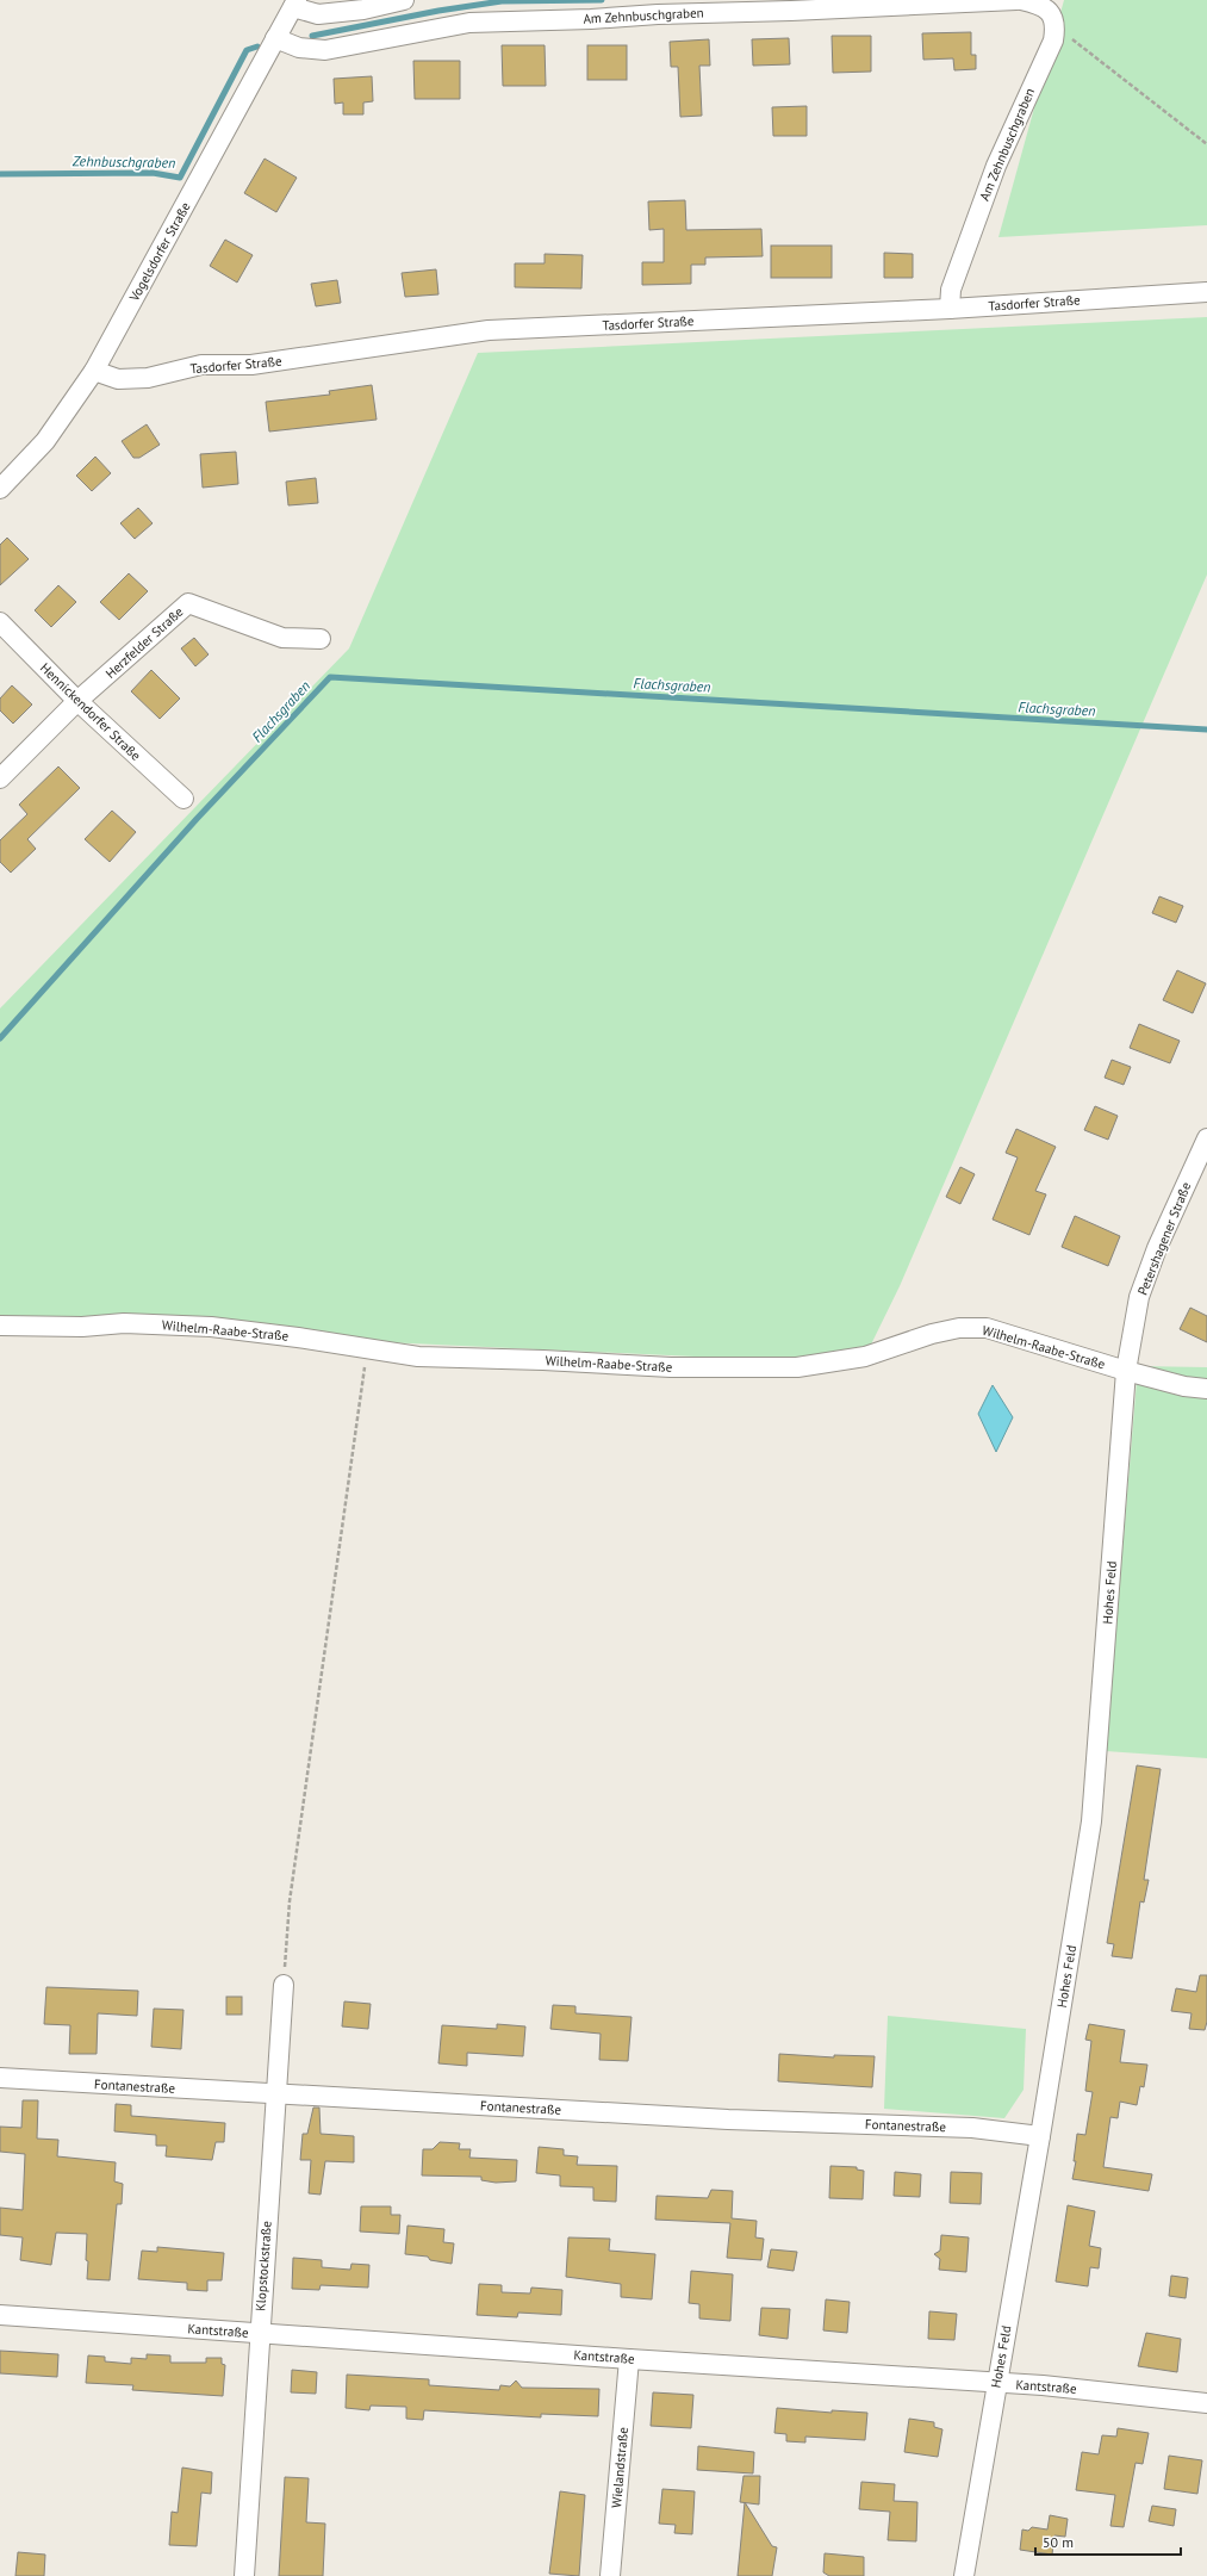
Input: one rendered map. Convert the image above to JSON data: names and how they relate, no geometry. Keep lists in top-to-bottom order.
{
  "streets": {
    "street": [
      "Am Zehnbuschgraben",
      "Vogelsdorfer Straße",
      "Tasdorfer Straße",
      "Herzfelder Straße",
      "Hennickendorfer Straße",
      "Petershagener Straße",
      "Wilhelm-Raabe-Straße",
      "Hohes Feld",
      "Fontanestraße",
      "Klopstockstraße",
      "Kantstraße",
      "Wielandstraße"
    ]
  },
  "crossings": [
    ["Am Zehnbuschgraben", "Vogelsdorfer Straße"],
    ["Am Zehnbuschgraben", "Tasdorfer Straße"],
    ["Vogelsdorfer Straße", "Tasdorfer Straße"],
    ["Herzfelder Straße", "Hennickendorfer Straße"],
    ["Petershagener Straße", "Wilhelm-Raabe-Straße"],
    ["Petershagener Straße", "Hohes Feld"],
    ["Wilhelm-Raabe-Straße", "Hohes Feld"],
    ["Hohes Feld", "Fontanestraße"],
    ["Hohes Feld", "Kantstraße"],
    ["Fontanestraße", "Klopstockstraße"],
    ["Klopstockstraße", "Kantstraße"],
    ["Kantstraße", "Wielandstraße"]
  ],
  "water": ["Zehnbuschgraben", "Flachsgraben"],
  "scale_bar": "50 m"
}
